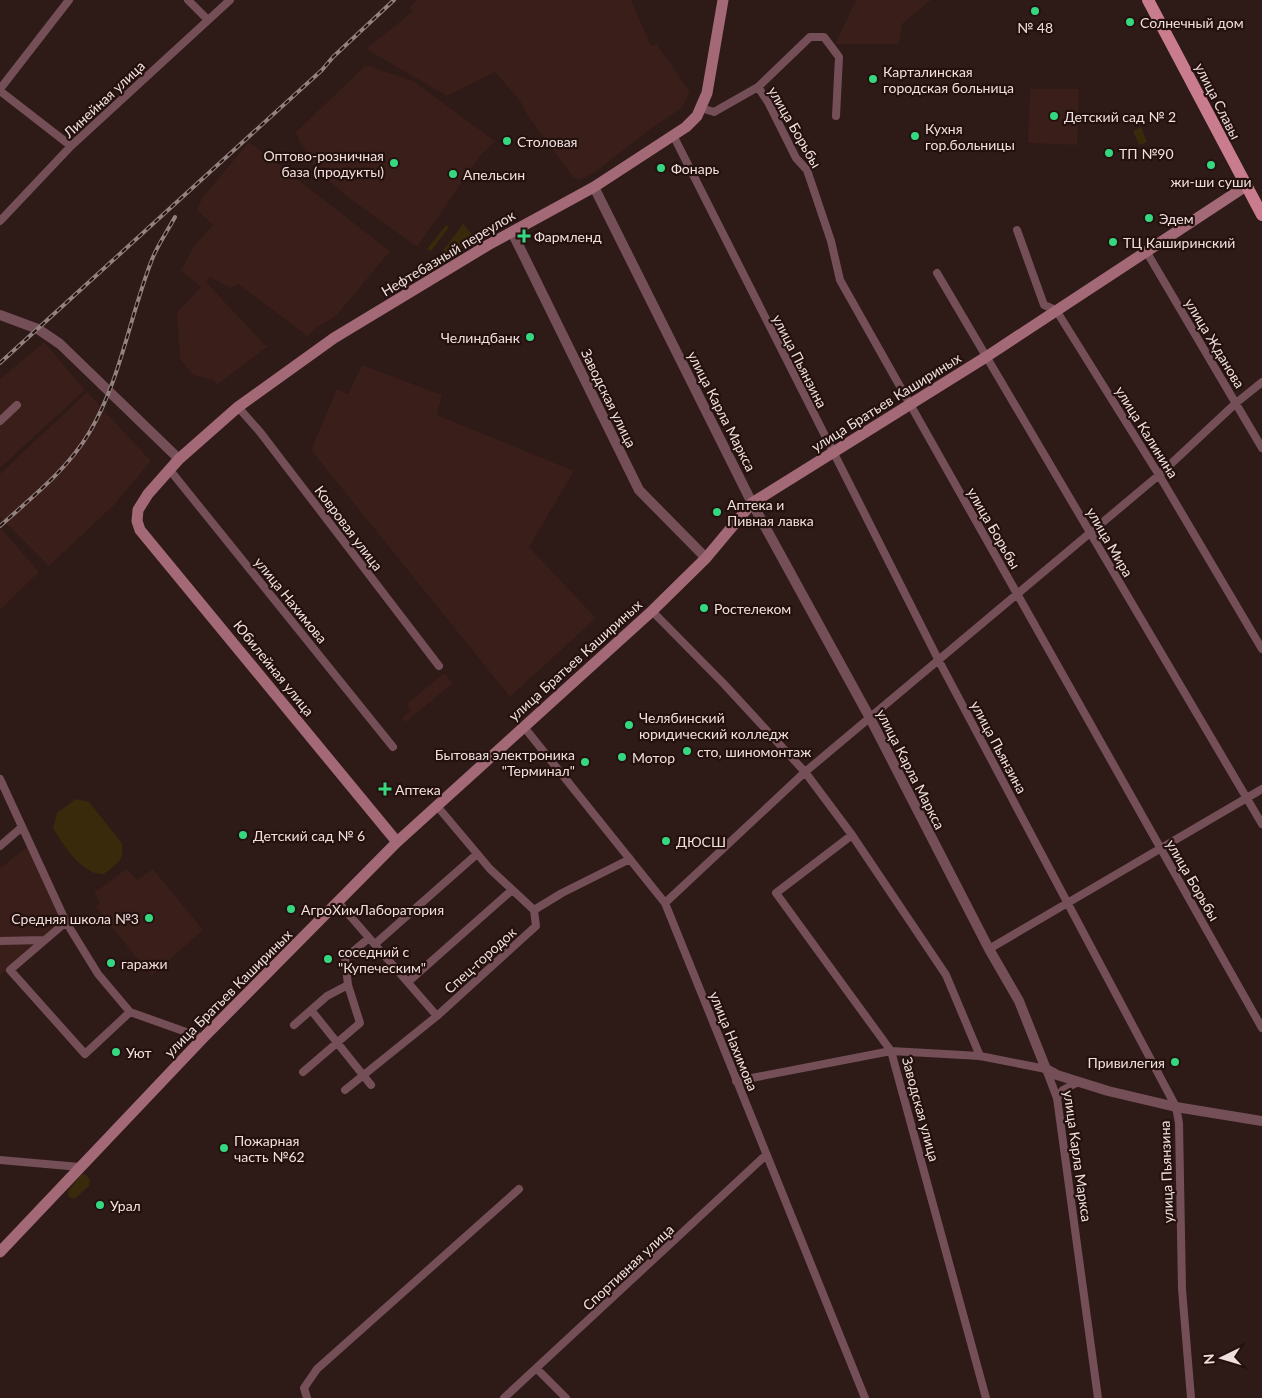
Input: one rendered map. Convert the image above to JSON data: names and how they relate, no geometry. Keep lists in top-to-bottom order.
{
  "streets": {
    "main road": [
      "улица Славы",
      "Нефтебазный переулок",
      "улица Братьев Кашириных",
      "Юбилейная улица"
    ],
    "street": [
      "Линейная улица",
      "улица Борьбы",
      "улица Жданова",
      "улица Пьянзина",
      "Заводская улица",
      "улица Карла Маркса",
      "улица Калинина",
      "Ковровая улица",
      "улица Мира",
      "улица Нахимова",
      "Спец-городок",
      "Спортивная улица"
    ]
  },
  "crossings": [
    ["улица Славы", "улица Братьев Кашириных"],
    ["улица Борьбы", "Нефтебазный переулок"],
    ["улица Борьбы", "улица Братьев Кашириных"],
    ["Нефтебазный переулок", "улица Пьянзина"],
    ["Нефтебазный переулок", "Заводская улица"],
    ["Нефтебазный переулок", "улица Карла Маркса"],
    ["Нефтебазный переулок", "Ковровая улица"],
    ["Нефтебазный переулок", "улица Нахимова"],
    ["Нефтебазный переулок", "Юбилейная улица"],
    ["улица Жданова", "улица Братьев Кашириных"],
    ["улица Пьянзина", "улица Братьев Кашириных"],
    ["Заводская улица", "улица Братьев Кашириных"],
    ["улица Братьев Кашириных", "улица Карла Маркса"],
    ["улица Братьев Кашириных", "улица Калинина"],
    ["улица Братьев Кашириных", "улица Мира"],
    ["улица Братьев Кашириных", "улица Нахимова"],
    ["улица Братьев Кашириных", "Юбилейная улица"],
    ["улица Нахимова", "Спортивная улица"]
  ],
  "places": {
    "other": [
      "№ 48",
      "Солнечный дом",
      "Карталинская городская больница",
      "Детский сад № 2",
      "Кухня гор.больницы",
      "Столовая",
      "ТП №90",
      "Оптово-розничная база (продукты)",
      "жи-ши суши",
      "Фонарь",
      "Апельсин",
      "Эдем",
      "ТЦ Каширинский",
      "Челиндбанк",
      "Аптека и Пивная лавка",
      "Ростелеком",
      "Челябинский юридический колледж",
      "сто, шиномонтаж",
      "Мотор",
      "Бытовая электроника \"Терминал\"",
      "Детский сад № 6",
      "ДЮСШ",
      "АгроХимЛаборатория",
      "Средняя школа №3",
      "соседний с \"Купеческим\"",
      "гаражи",
      "Уют",
      "Привилегия",
      "Пожарная часть №62",
      "Урал"
    ],
    "health": ["Фармленд", "Аптека"]
  },
  "north": "left"
}
